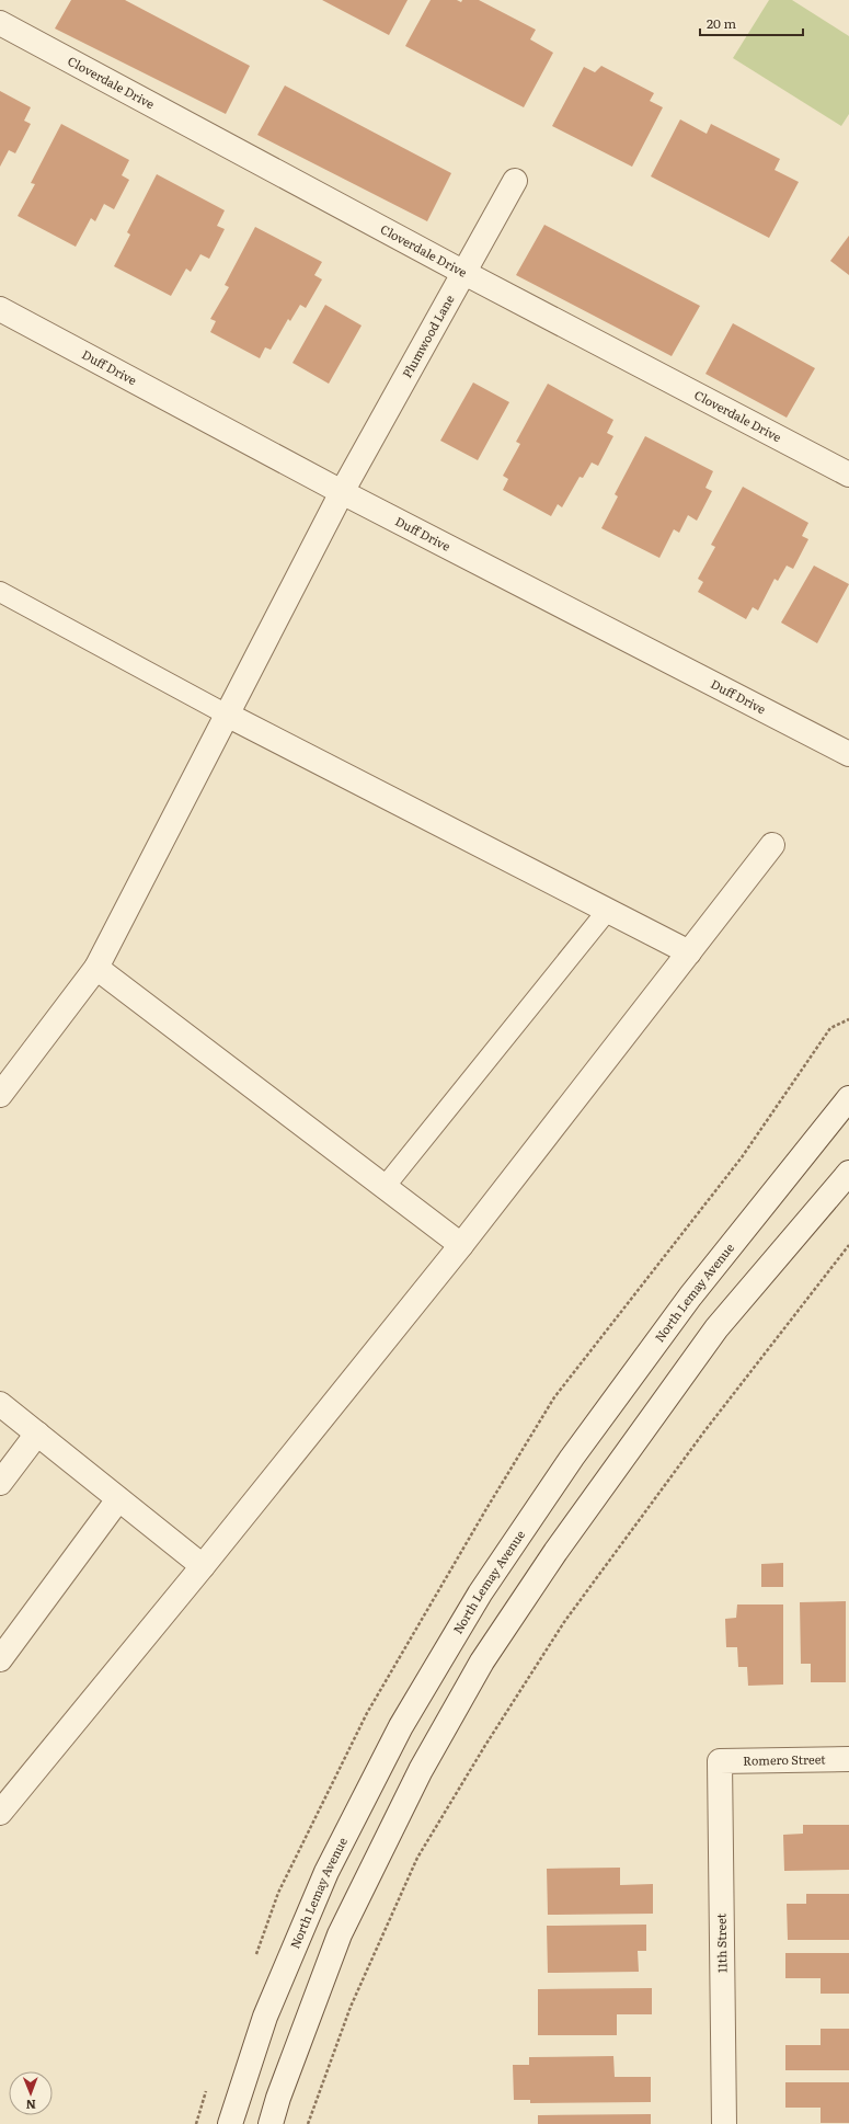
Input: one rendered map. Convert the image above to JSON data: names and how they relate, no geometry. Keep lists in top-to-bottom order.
{
  "streets": {
    "street": [
      "Cloverdale Drive",
      "Plumwood Lane",
      "Duff Drive",
      "North Lemay Avenue",
      "Romero Street",
      "11th Street"
    ]
  },
  "crossings": [
    ["Cloverdale Drive", "Plumwood Lane"],
    ["Plumwood Lane", "Duff Drive"],
    ["Romero Street", "11th Street"]
  ],
  "scale_bar": "20 m",
  "north": "bottom"
}
